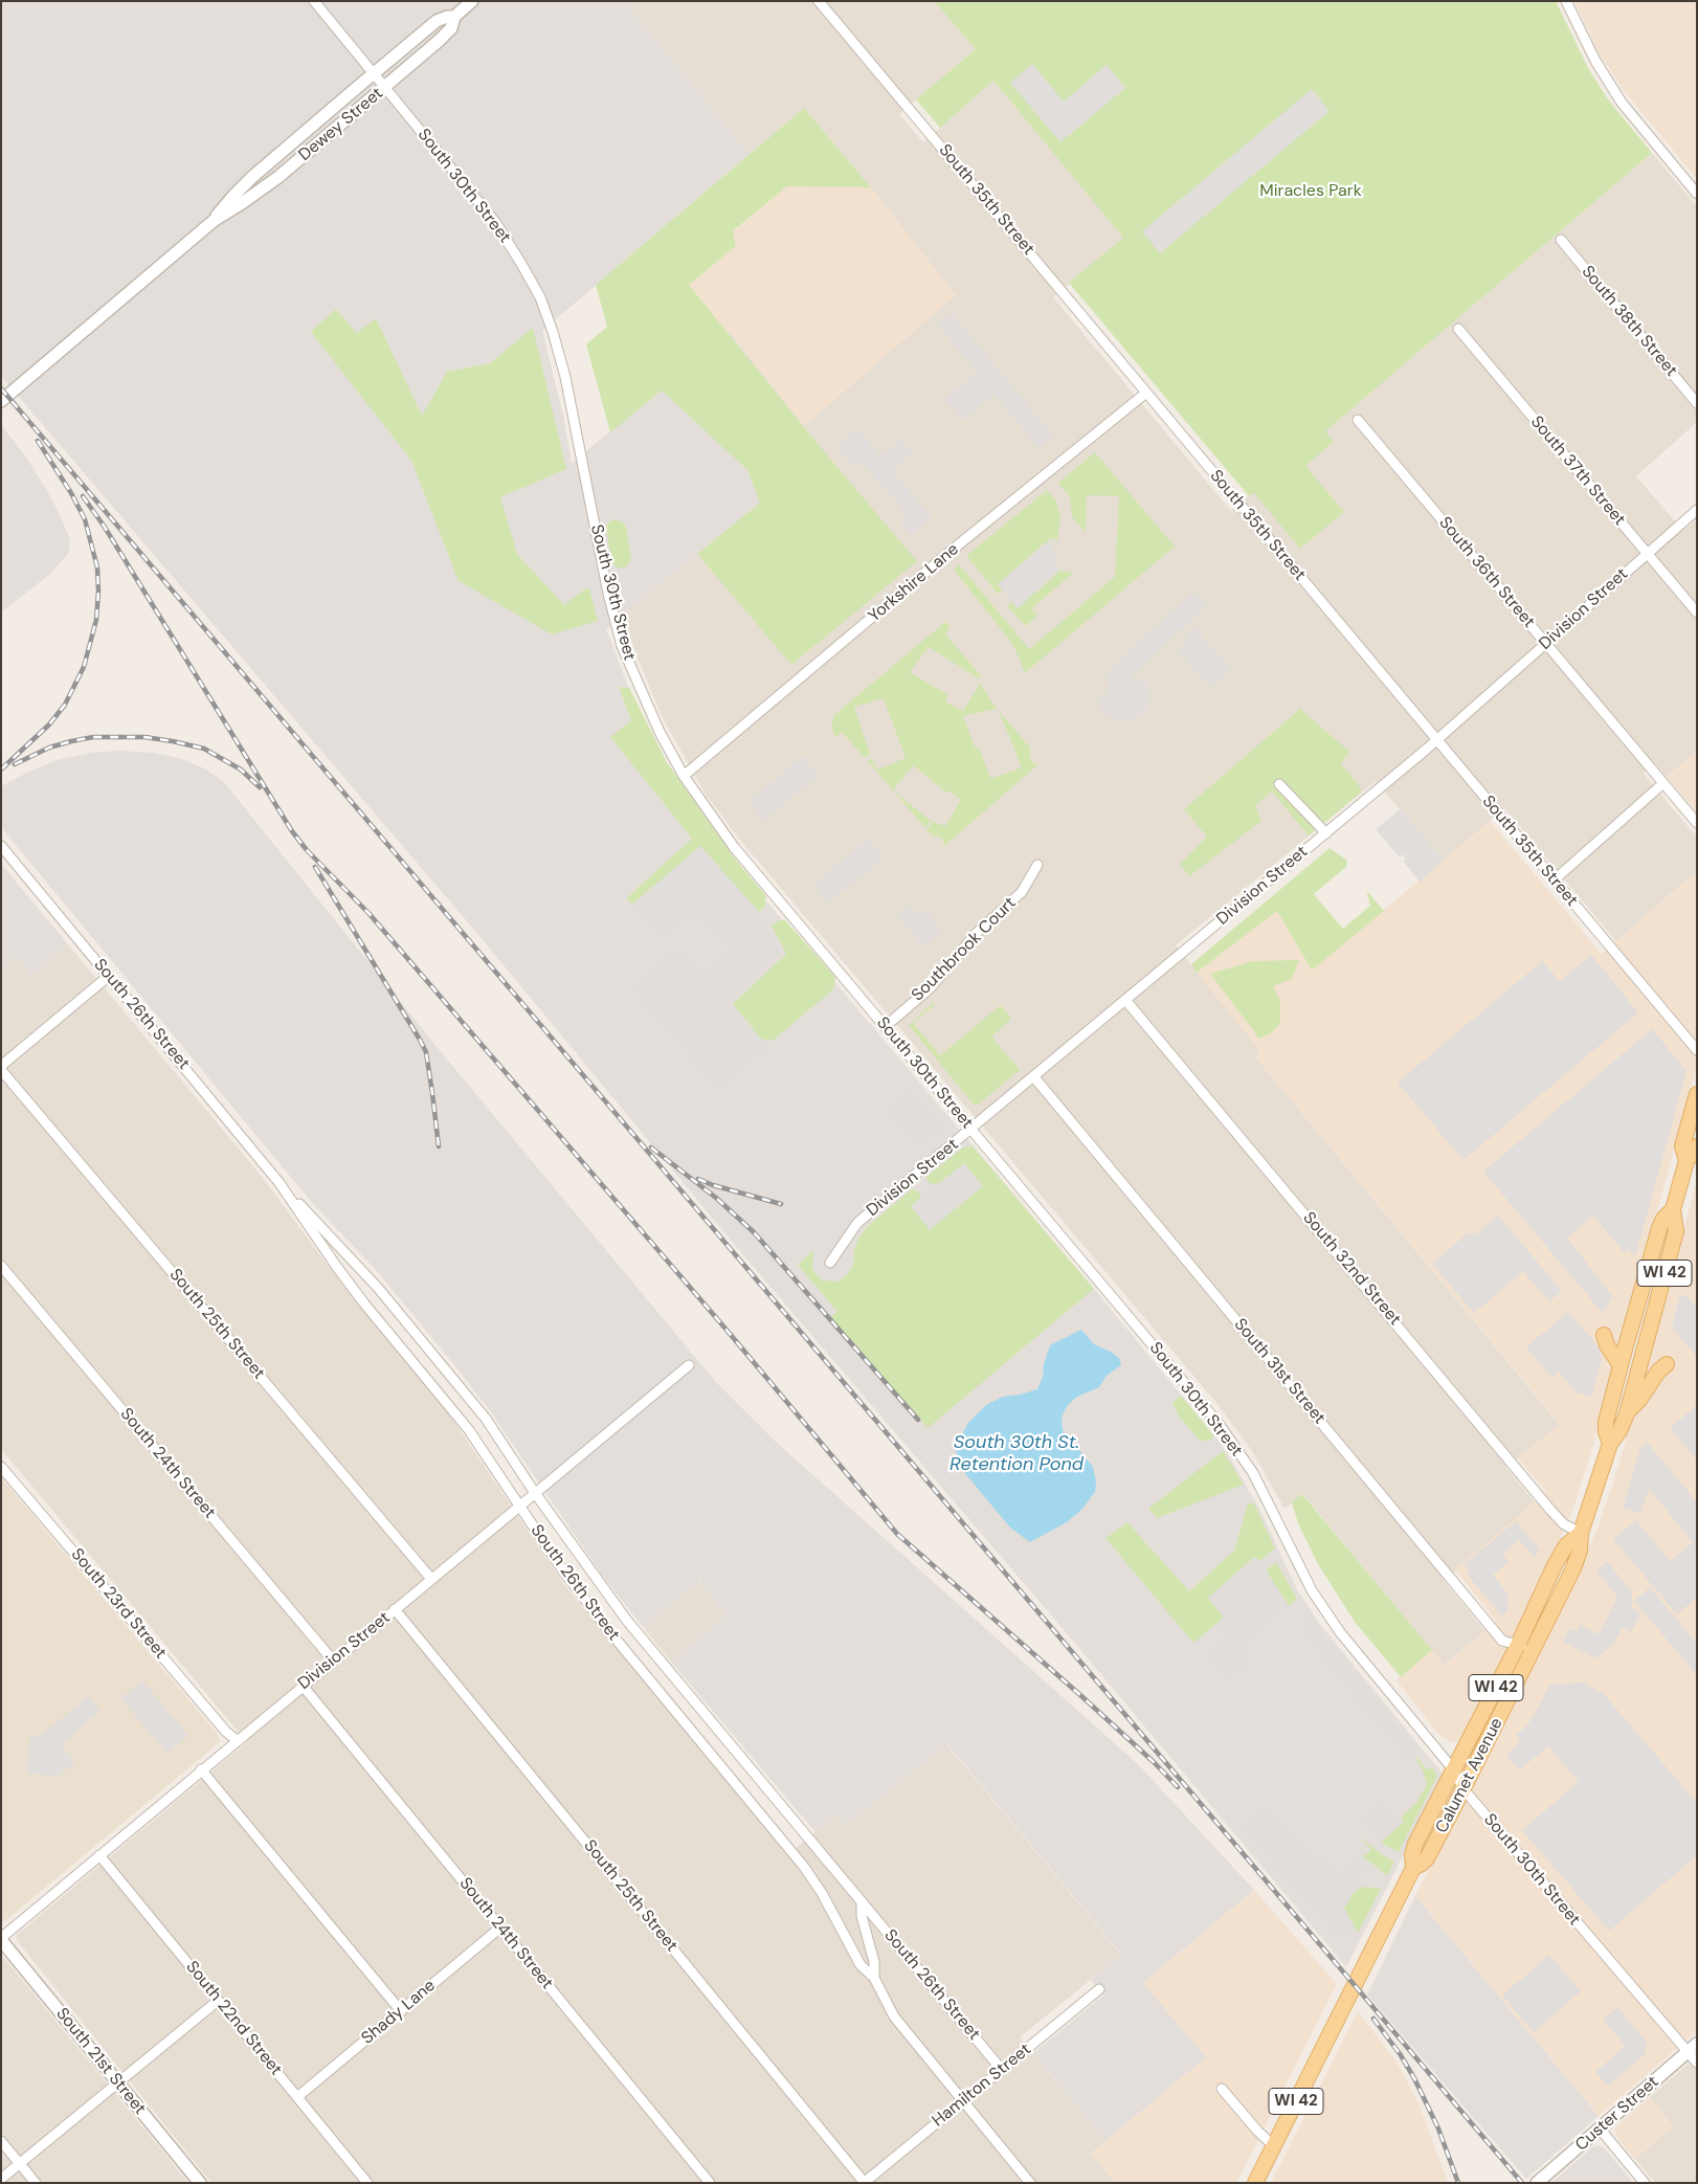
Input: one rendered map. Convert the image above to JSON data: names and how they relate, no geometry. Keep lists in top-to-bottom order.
{
  "streets": {
    "main road": ["WI 42", "Calumet Avenue"],
    "street": [
      "Dewey Street",
      "South 30th Street",
      "South 35th Street",
      "South 38th Street",
      "South 37th Street",
      "South 36th Street",
      "Yorkshire Lane",
      "Division Street",
      "Southbrook Court",
      "South 26th Street",
      "South 32nd Street",
      "South 25th Street",
      "South 31st Street",
      "South 24th Street",
      "South 23rd Street",
      "Shady Lane",
      "South 22nd Street",
      "South 21st Street",
      "Hamilton Street",
      "Custer Street"
    ]
  },
  "crossings": [
    ["Dewey Street", "South 30th Street"],
    ["South 30th Street", "Yorkshire Lane"],
    ["South 30th Street", "Division Street"],
    ["South 30th Street", "Southbrook Court"],
    ["South 30th Street", "Calumet Avenue"],
    ["South 30th Street", "Custer Street"],
    ["South 35th Street", "Yorkshire Lane"],
    ["South 35th Street", "Division Street"],
    ["South 37th Street", "Division Street"],
    ["South 36th Street", "Division Street"],
    ["Division Street", "South 26th Street"],
    ["Division Street", "South 32nd Street"],
    ["Division Street", "South 25th Street"],
    ["Division Street", "South 31st Street"],
    ["Division Street", "South 24th Street"],
    ["Division Street", "South 23rd Street"],
    ["Division Street", "South 22nd Street"],
    ["Division Street", "South 21st Street"],
    ["South 26th Street", "Hamilton Street"],
    ["South 32nd Street", "Calumet Avenue"],
    ["South 25th Street", "Hamilton Street"],
    ["South 31st Street", "Calumet Avenue"],
    ["South 24th Street", "Shady Lane"],
    ["Shady Lane", "South 22nd Street"]
  ],
  "water": ["South 30th St. Retention Pond"],
  "parks": ["Miracles Park"]
}
